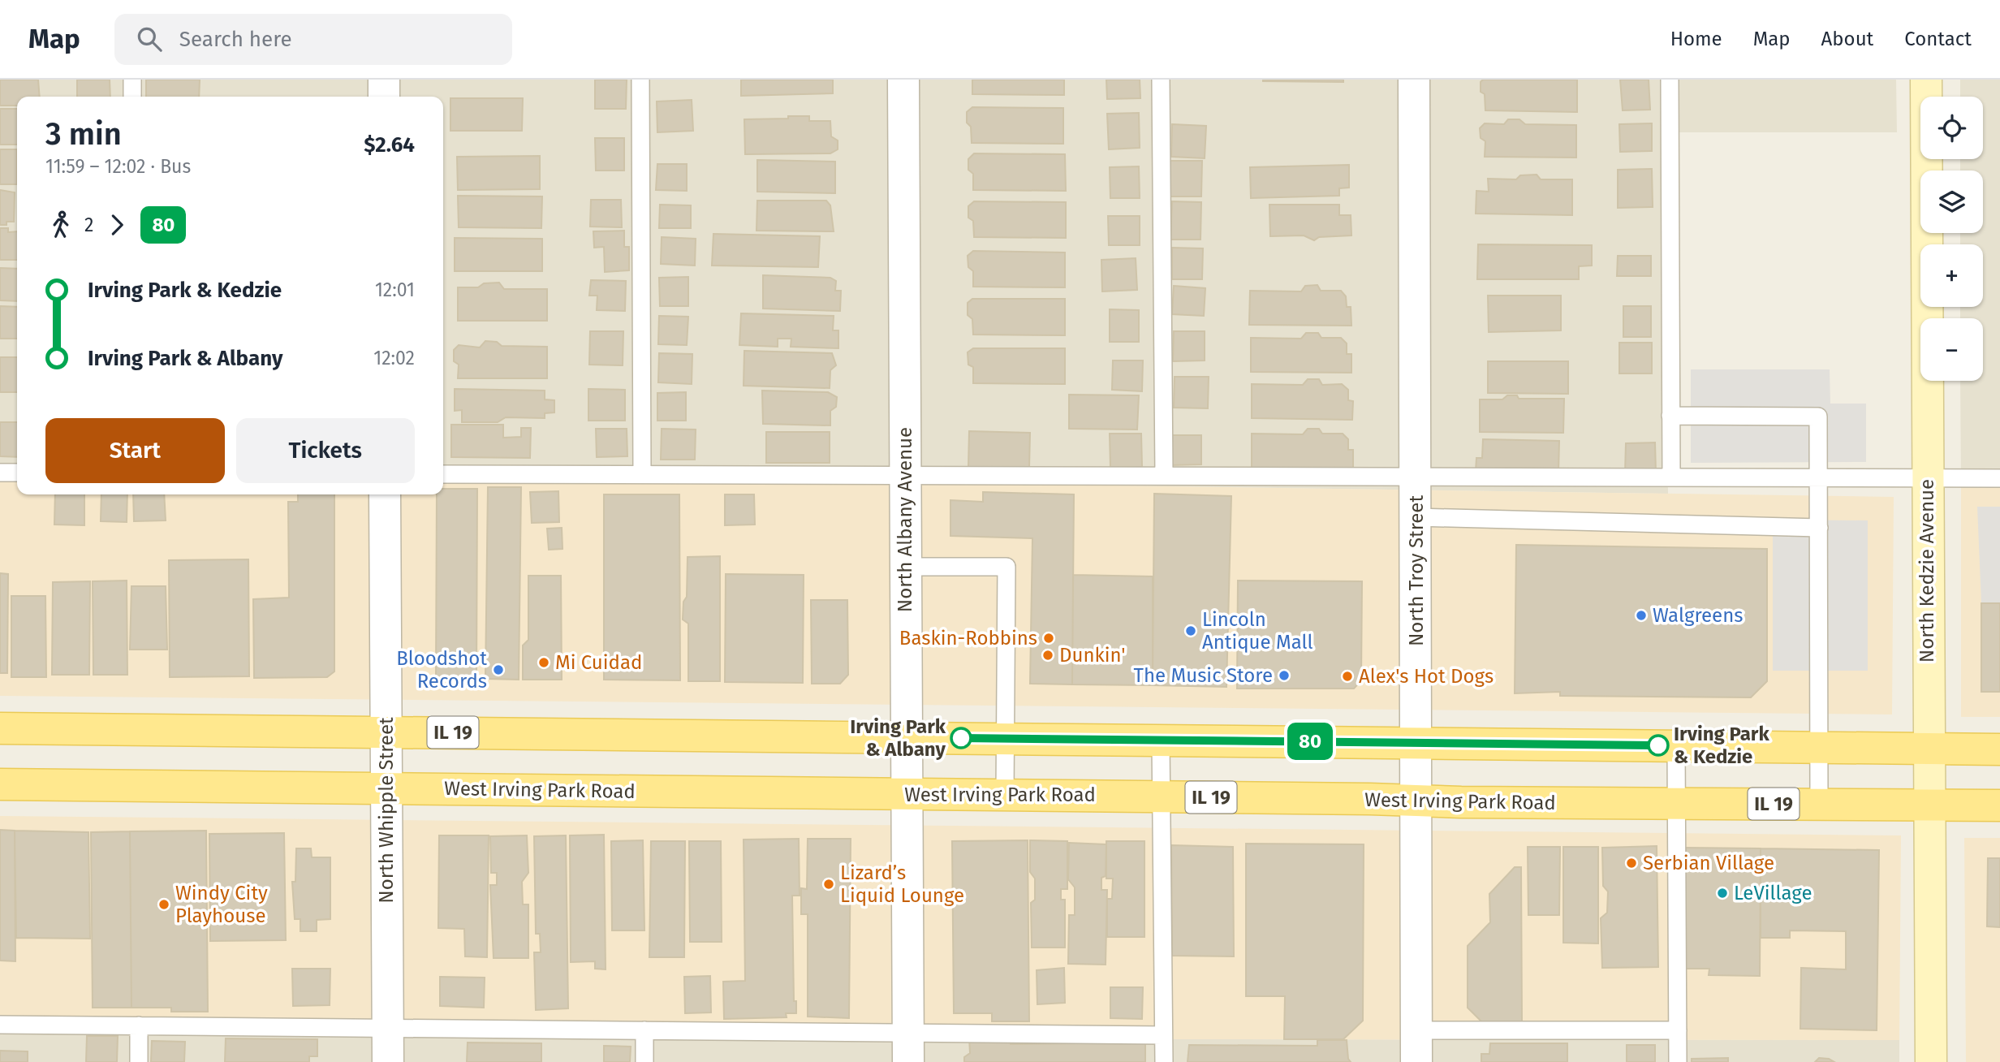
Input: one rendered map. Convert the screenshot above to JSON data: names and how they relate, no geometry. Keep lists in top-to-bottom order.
{
  "streets": {
    "main road": ["North Kedzie Avenue", "IL 19", "West Irving Park Road"],
    "street": ["North Albany Avenue", "North Troy Street", "North Whipple Street"]
  },
  "crossings": [
    ["North Albany Avenue", "IL 19"],
    ["North Albany Avenue", "West Irving Park Road"],
    ["North Troy Street", "IL 19"],
    ["North Troy Street", "West Irving Park Road"],
    ["North Kedzie Avenue", "IL 19"],
    ["North Kedzie Avenue", "West Irving Park Road"],
    ["IL 19", "North Whipple Street"],
    ["West Irving Park Road", "North Whipple Street"]
  ],
  "places": [
    "Walgreens",
    "Lincoln Antique Mall",
    "Baskin-Robbins",
    "Dunkin'",
    "Mi Cuidad",
    "Bloodshot Records",
    "The Music Store",
    "Alex's Hot Dogs",
    "Irving Park & Albany",
    "Irving Park & Kedzie",
    "Serbian Village",
    "Lizard’s Liquid Lounge",
    "LeVillage",
    "Windy City Playhouse"
  ],
  "lines": ["bus line 80"],
  "page": {
    "header": "Map",
    "search": "Search here",
    "nav": [
      "Home",
      "Map",
      "About",
      "Contact"
    ],
    "on_map": "80",
    "map_buttons": ["+", "−"],
    "heading": ["3 min", "11:59 – 12:02 · Bus", "$2.64"],
    "legs": ["2", "80"],
    "list": [
      {
        "name": "Irving Park & Kedzie",
        "value": "12:01"
      },
      {
        "name": "Irving Park & Albany",
        "value": "12:02"
      }
    ],
    "buttons": ["Start", "Tickets"]
  }
}
